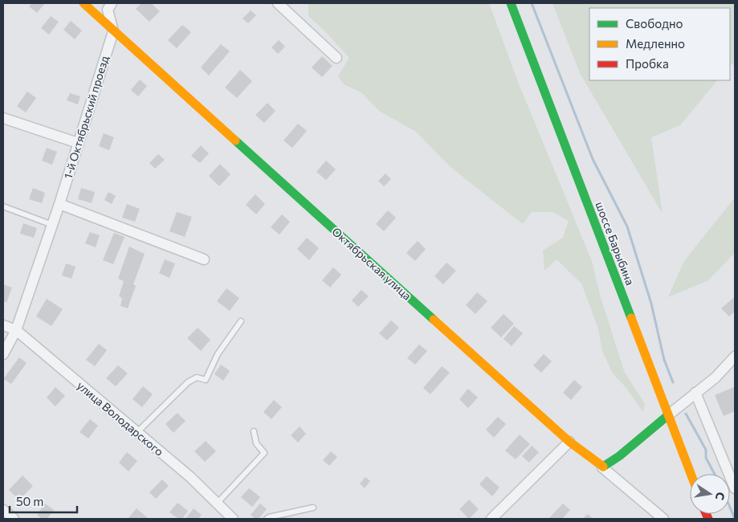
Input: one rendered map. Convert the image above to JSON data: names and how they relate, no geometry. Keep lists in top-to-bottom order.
{
  "streets": {
    "street": [
      "1-й Октябрьский проезд",
      "шоссе Барыбина",
      "Октябрьская улица",
      "улица Володарского"
    ]
  },
  "crossings": [
    ["1-й Октябрьский проезд", "Октябрьская улица"],
    ["1-й Октябрьский проезд", "улица Володарского"]
  ],
  "legend": ["Свободно", "Медленно", "Пробка"],
  "scale_bar": "50 m",
  "north": "right"
}
